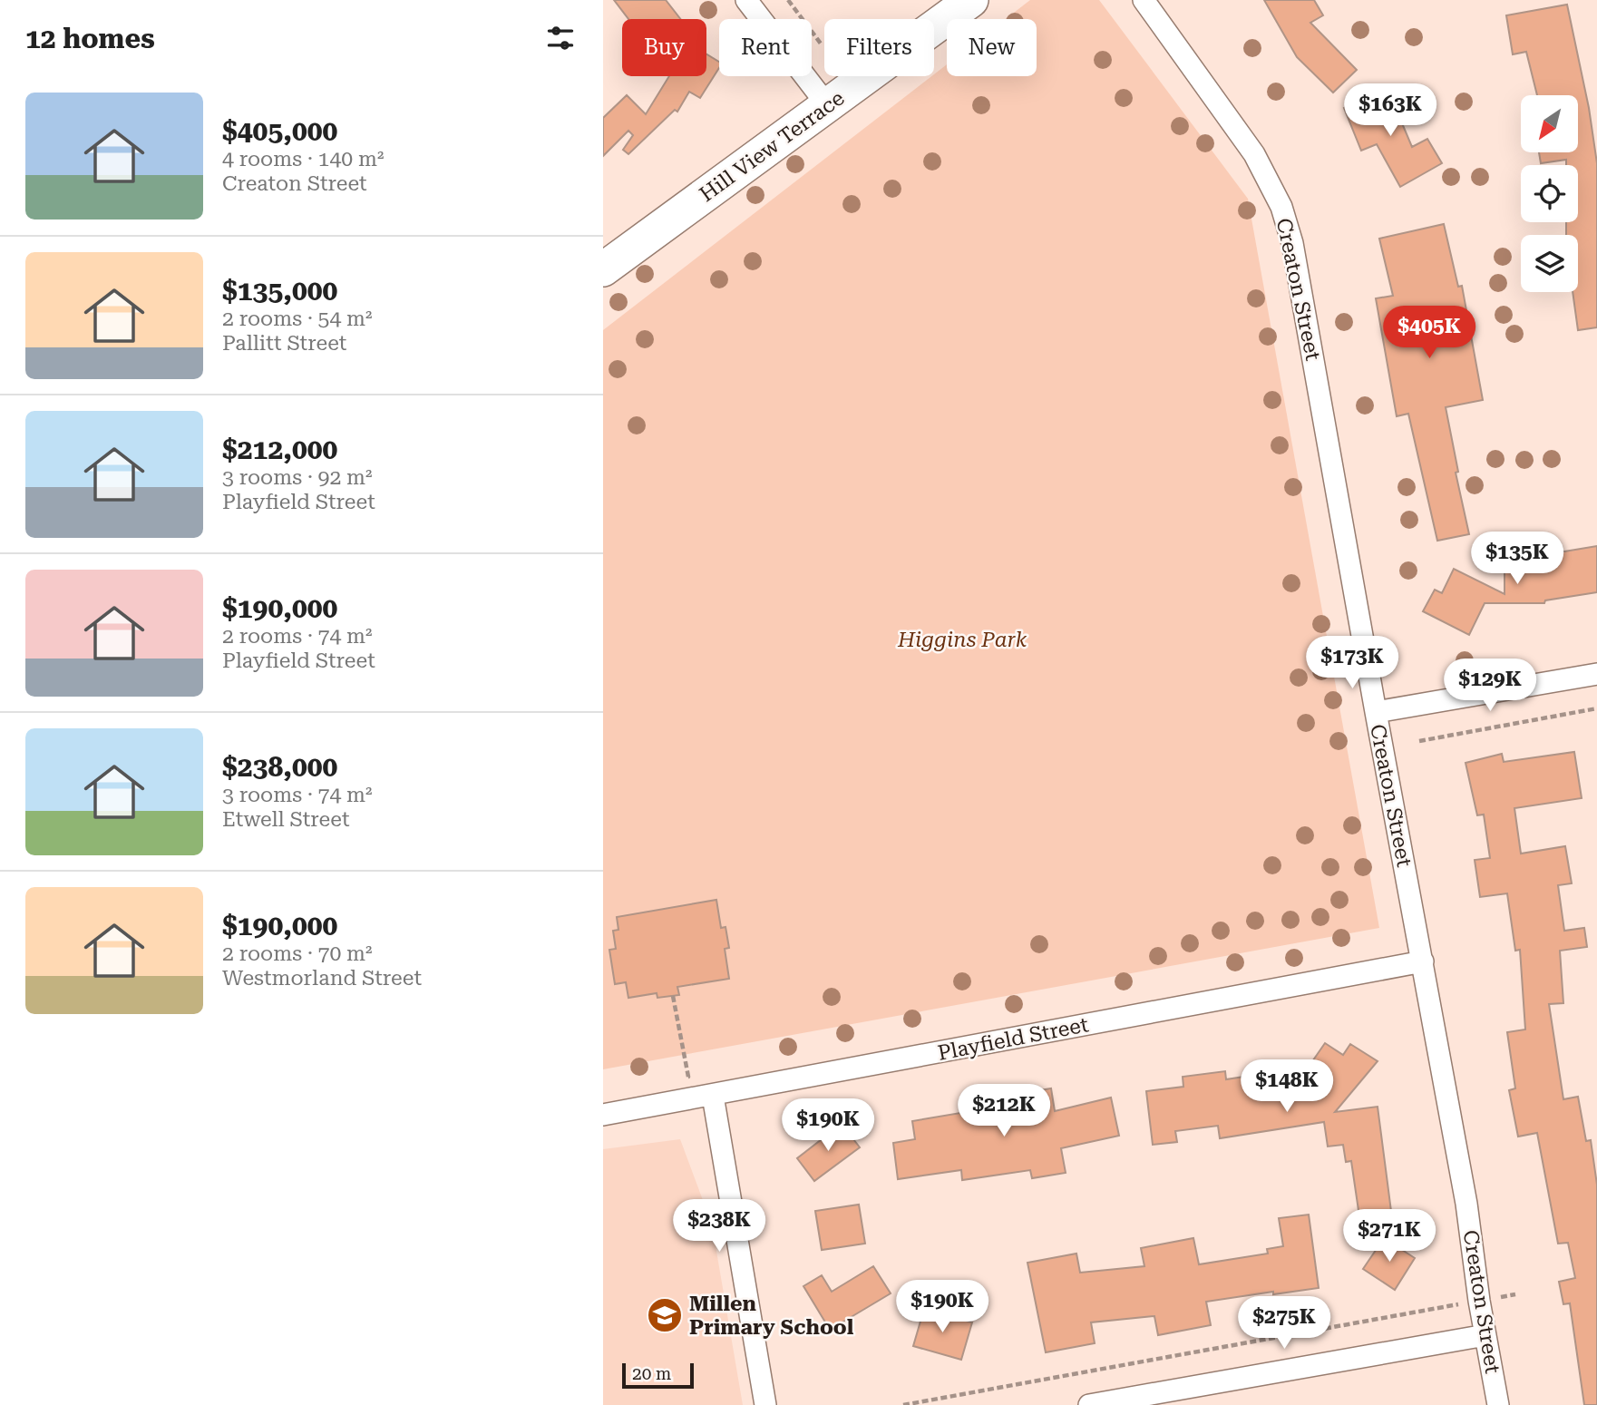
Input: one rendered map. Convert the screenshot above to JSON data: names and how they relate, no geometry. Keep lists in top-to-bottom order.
{
  "streets": {
    "main road": ["Hill View Terrace"],
    "street": ["Creaton Street", "Playfield Street"]
  },
  "crossings": [
    ["Creaton Street", "Playfield Street"]
  ],
  "parks": ["Higgins Park"],
  "places": {
    "school or university": ["Millen Primary School"]
  },
  "scale_bar": "20 m",
  "north": "bottom left",
  "page": {
    "heading": "12 homes",
    "chip": [
      "Buy",
      "Rent",
      "Filters",
      "New"
    ],
    "list": [
      {
        "name": "$405,000",
        "note": "4 rooms · 140 m² · Creaton Street"
      },
      {
        "name": "$135,000",
        "note": "2 rooms · 54 m² · Pallitt Street"
      },
      {
        "name": "$212,000",
        "note": "3 rooms · 92 m² · Playfield Street"
      },
      {
        "name": "$190,000",
        "note": "2 rooms · 74 m² · Playfield Street"
      },
      {
        "name": "$238,000",
        "note": "3 rooms · 74 m² · Etwell Street"
      },
      {
        "name": "$190,000",
        "note": "2 rooms · 70 m² · Westmorland Street"
      }
    ],
    "price": [
      "$163K",
      "$405K",
      "$135K",
      "$173K",
      "$129K",
      "$148K",
      "$212K",
      "$190K",
      "$238K",
      "$271K",
      "$190K",
      "$275K"
    ],
    "scale": "20 m"
  }
}
